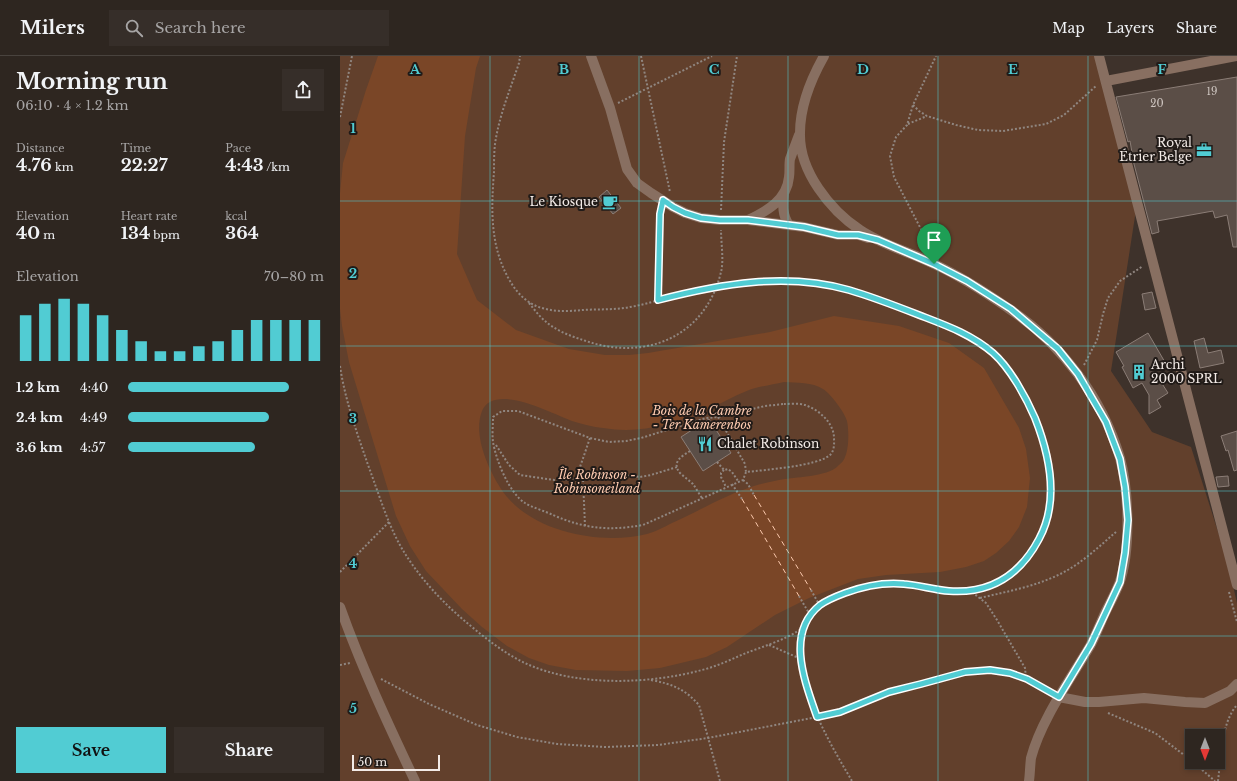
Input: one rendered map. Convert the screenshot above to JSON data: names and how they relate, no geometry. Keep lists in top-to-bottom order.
{
  "parks": ["Bois de la Cambre - Ter Kamerenbos", "Île Robinson - Robinsoneiland"],
  "places": {
    "office": ["Royal Étrier Belge"],
    "cafe": ["Le Kiosque"],
    "building": ["Archi 2000 SPRL"],
    "restaurant": ["Chalet Robinson"]
  },
  "house_numbers": ["19", "20"],
  "scale_bar": "50 m",
  "north": "bottom",
  "page": {
    "header": "Milers",
    "search": "Search here",
    "nav": ["Map", "Layers", "Share"],
    "heading": ["Morning run", "06:10 · 4 × 1.2 km"],
    "stats": [
      ["Distance", "4.76 km"],
      ["Time", "22:27"],
      ["Pace", "4:43 /km"],
      ["Elevation", "40 m"],
      ["Heart rate", "134 bpm"],
      ["kcal", "364"]
    ],
    "chart": ["Elevation", "70–80 m"],
    "list": [
      {
        "name": "1.2 km",
        "note": "4:40"
      },
      {
        "name": "2.4 km",
        "note": "4:49"
      },
      {
        "name": "3.6 km",
        "note": "4:57"
      }
    ],
    "buttons": ["Save", "Share"],
    "scale": "50 m"
  },
  "grid": {
    "columns": [
      "A",
      "B",
      "C",
      "D",
      "E",
      "F"
    ],
    "rows": [
      "1",
      "2",
      "3",
      "4",
      "5"
    ]
  }
}
